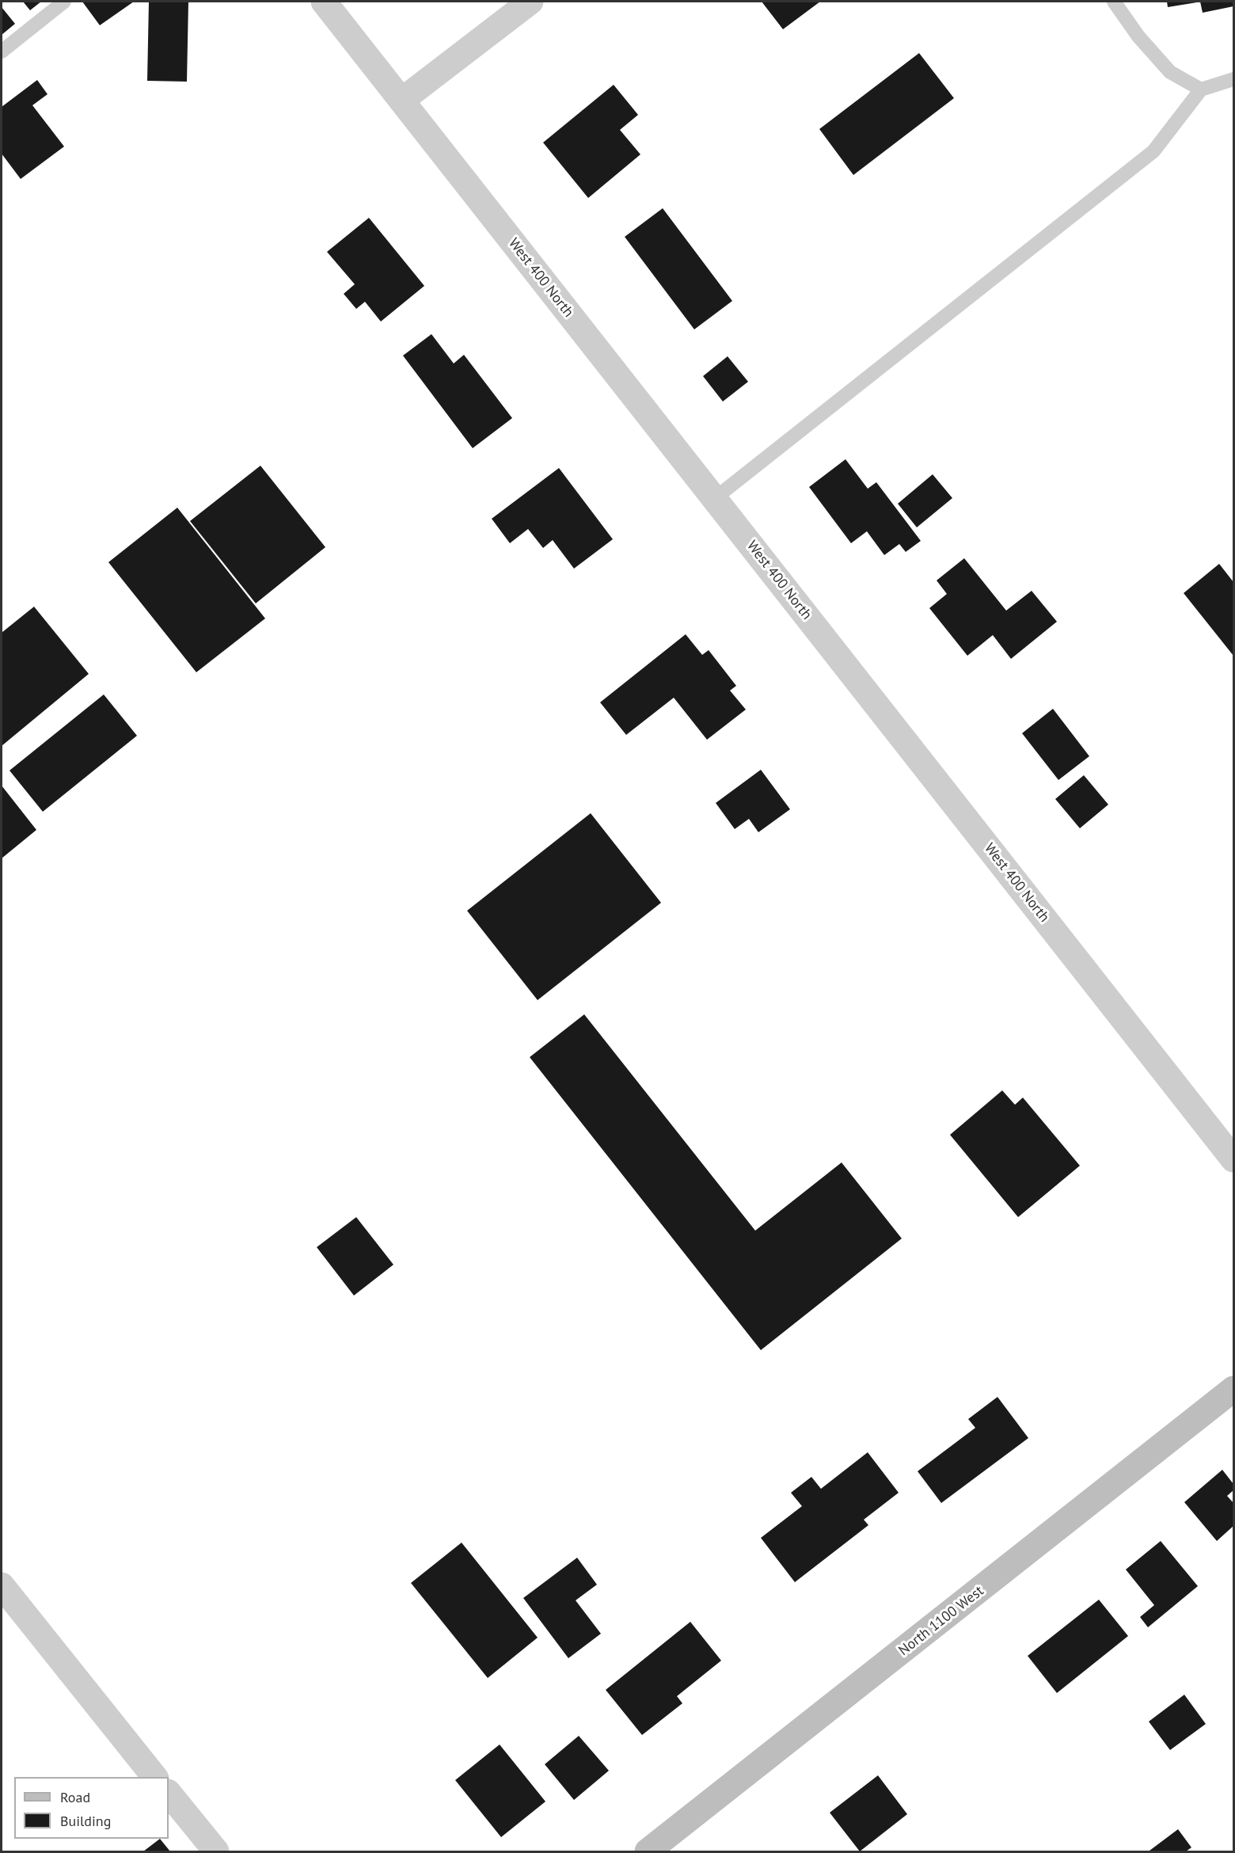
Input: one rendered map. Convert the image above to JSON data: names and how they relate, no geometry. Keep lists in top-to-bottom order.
{
  "streets": {
    "street": ["West 400 North", "North 1100 West"]
  },
  "legend": ["Road", "Building"]
}
